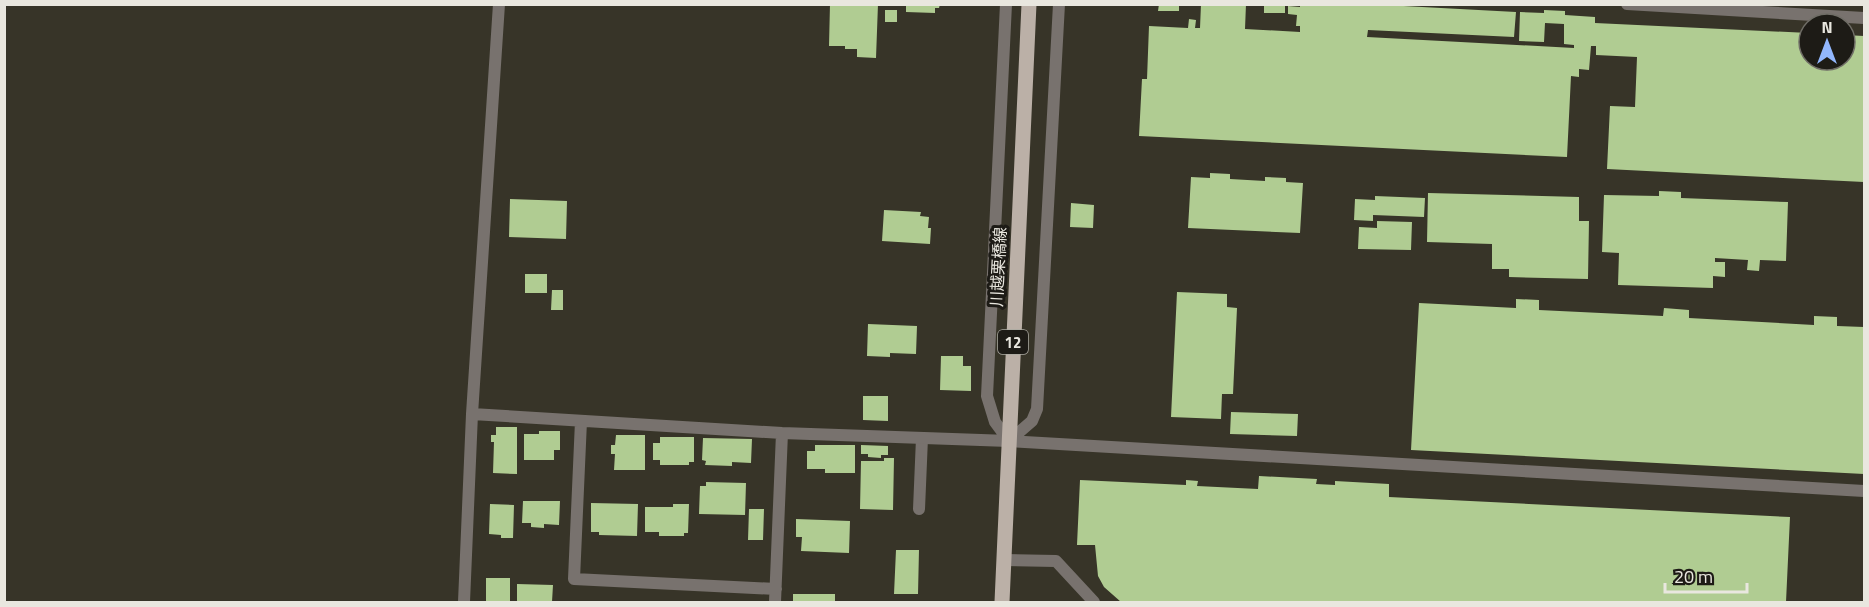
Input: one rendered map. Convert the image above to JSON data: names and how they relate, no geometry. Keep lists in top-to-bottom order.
{
  "streets": {
    "main road": ["川越栗橋線", "12"]
  },
  "scale_bar": "20 m",
  "north": "top"
}
